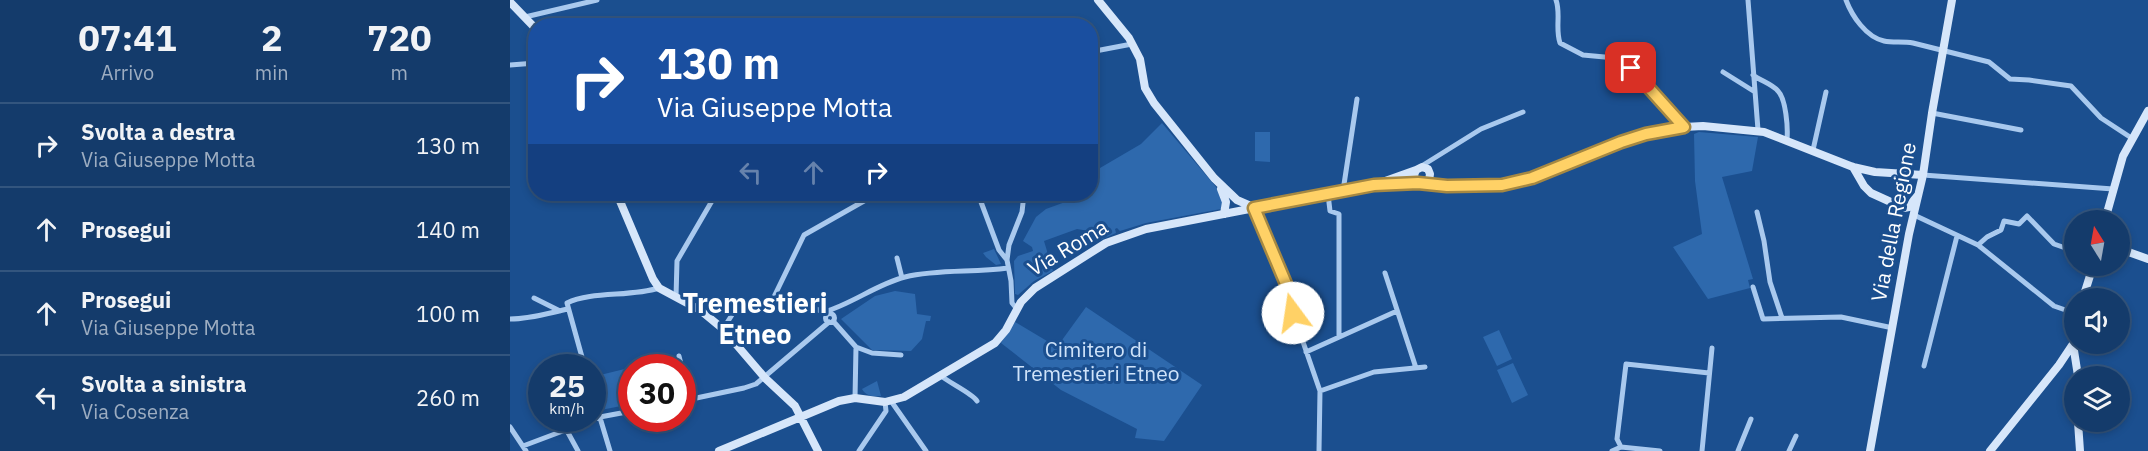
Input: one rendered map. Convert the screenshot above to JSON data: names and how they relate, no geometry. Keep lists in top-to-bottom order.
{
  "streets": {
    "main road": ["Via della Regione", "Via Roma"]
  },
  "districts": ["Tremestieri Etneo"],
  "parks": ["Cimitero di Tremestieri Etneo"],
  "north": "top",
  "page": {
    "eta": [
      "07:41",
      "Arrivo",
      "2",
      "min",
      "720",
      "m"
    ],
    "turn": ["130 m", "Via Giuseppe Motta"],
    "list": [
      {
        "name": "Svolta a destra",
        "note": "Via Giuseppe Motta",
        "value": "130 m"
      },
      {
        "name": "Prosegui",
        "value": "140 m"
      },
      {
        "name": "Prosegui",
        "note": "Via Giuseppe Motta",
        "value": "100 m"
      },
      {
        "name": "Svolta a sinistra",
        "note": "Via Cosenza",
        "value": "260 m"
      }
    ],
    "speed": "25 km/h",
    "limit": "30"
  }
}
